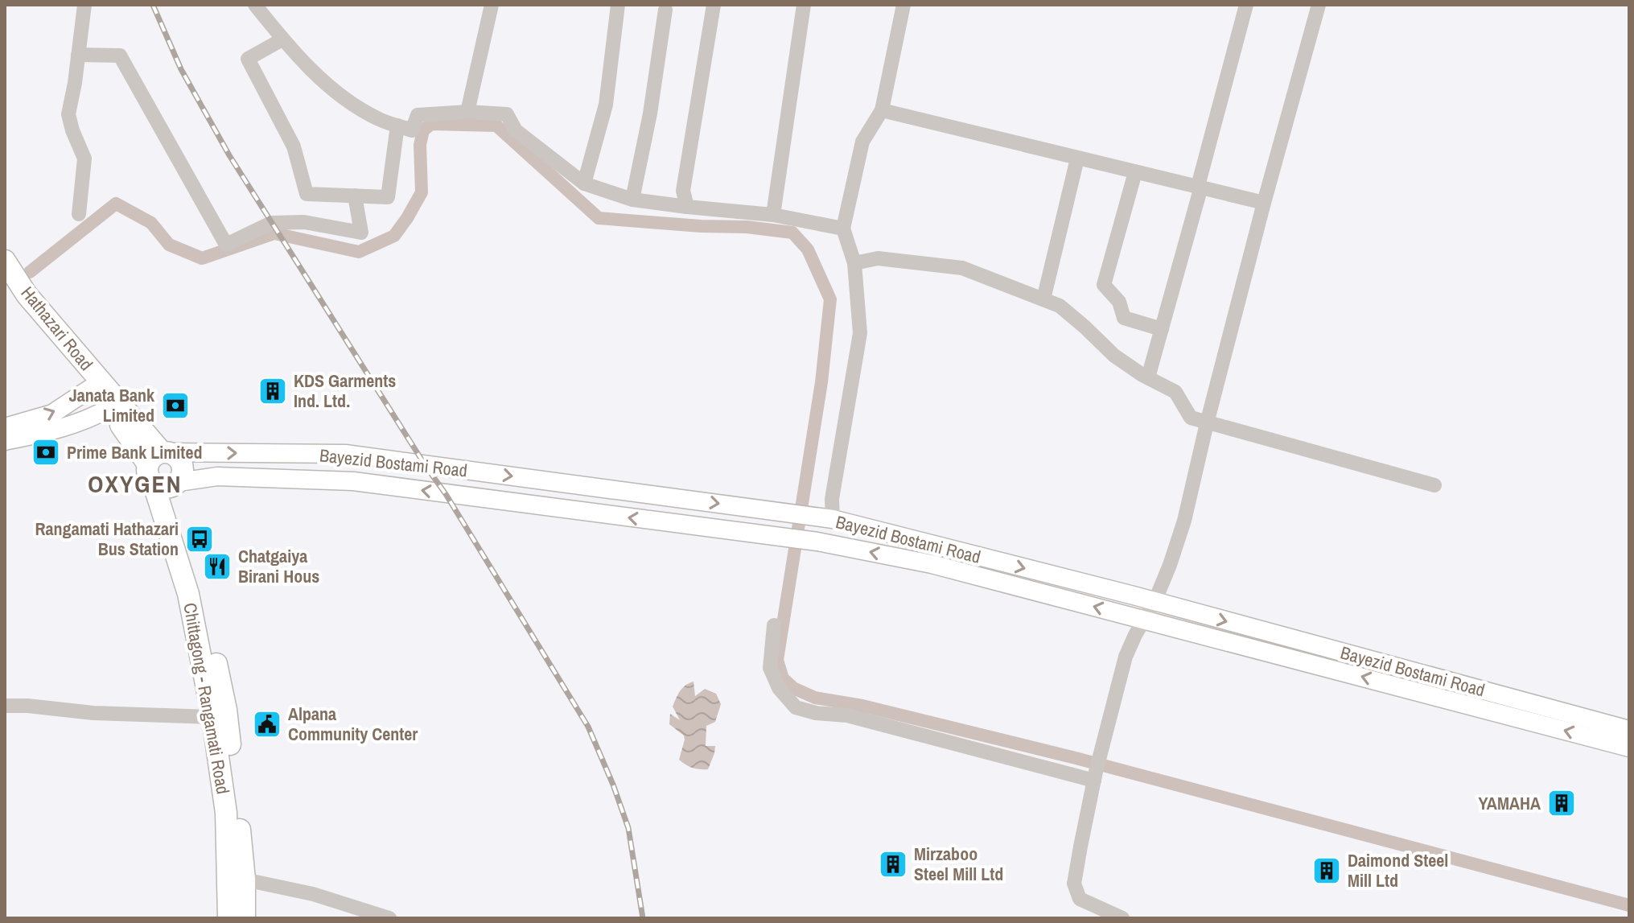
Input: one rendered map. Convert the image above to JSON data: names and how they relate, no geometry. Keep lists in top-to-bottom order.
{
  "streets": {
    "highway": ["Hathazari Road", "Chittagong - Rangamati Road"],
    "main road": ["Bayezid Bostami Road"]
  },
  "crossings": [
    ["Hathazari Road", "Bayezid Bostami Road"],
    ["Hathazari Road", "Chittagong - Rangamati Road"],
    ["Bayezid Bostami Road", "Chittagong - Rangamati Road"]
  ],
  "districts": ["OXYGEN"],
  "places": {
    "building": [
      "KDS Garments Ind. Ltd.",
      "YAMAHA",
      "Mirzaboo Steel Mill Ltd",
      "Daimond Steel Mill Ltd"
    ],
    "bank": ["Janata Bank Limited", "Prime Bank Limited"],
    "bus stop": ["Rangamati Hathazari Bus Station"],
    "restaurant": ["Chatgaiya Birani Hous"],
    "public building": ["Alpana Community Center"]
  }
}
